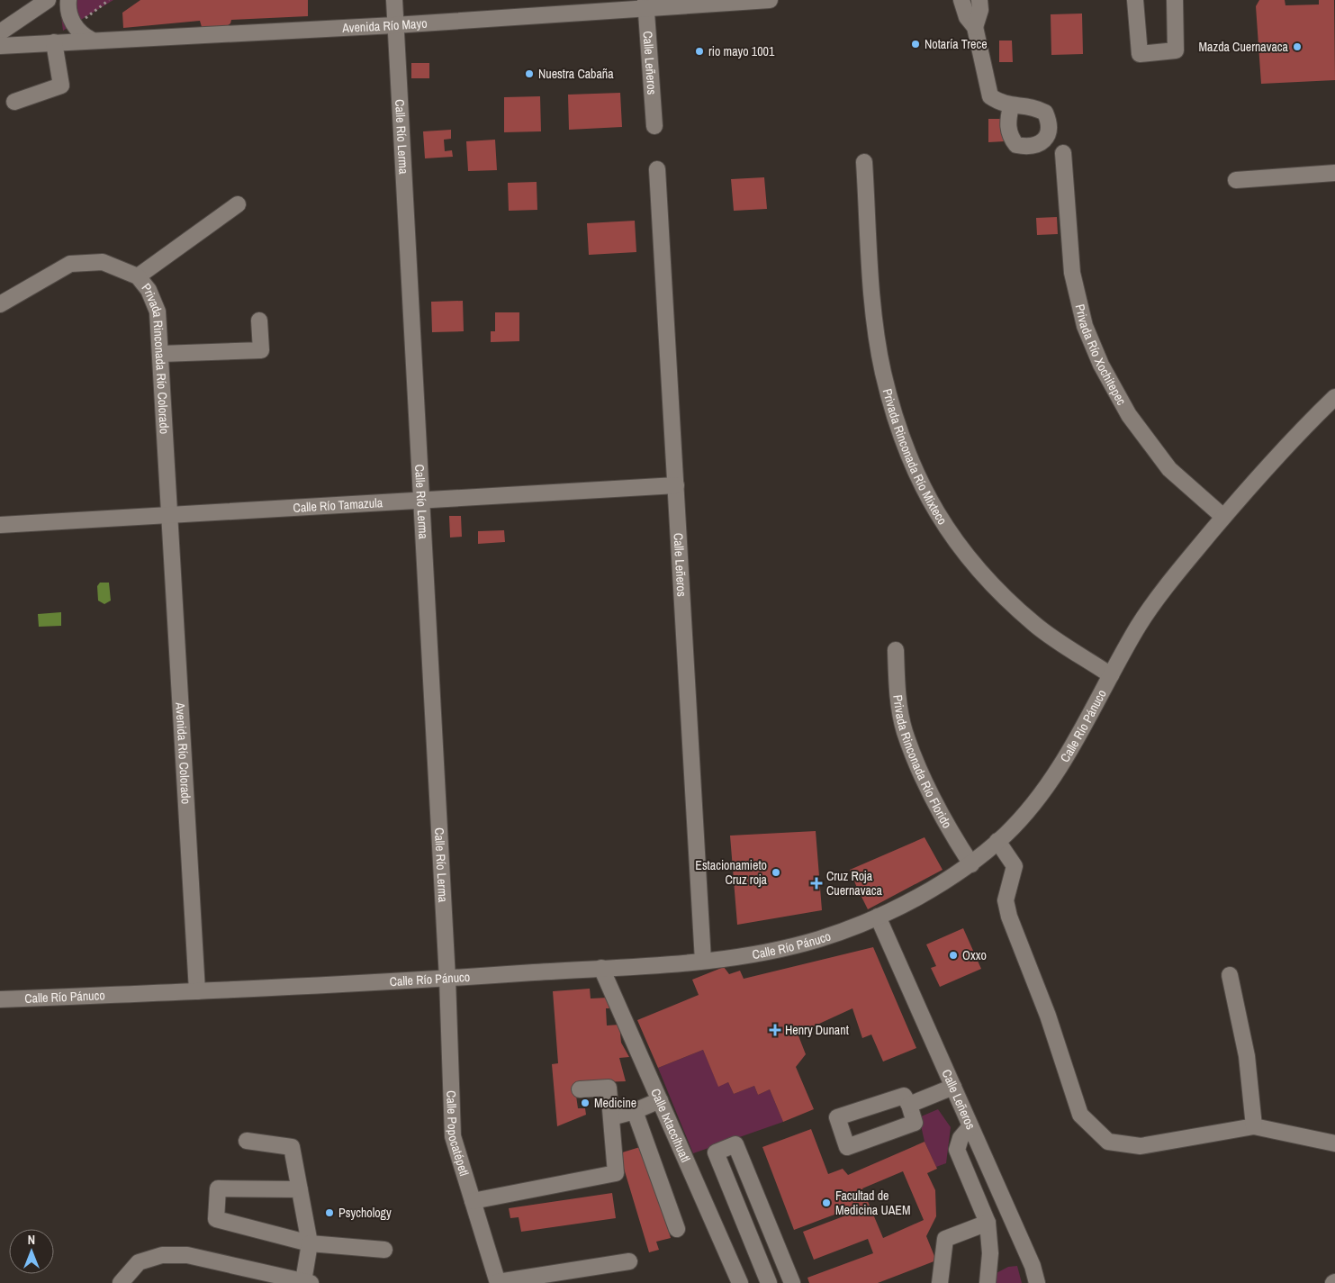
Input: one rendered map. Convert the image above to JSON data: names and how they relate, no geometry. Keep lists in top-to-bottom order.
{
  "streets": {
    "street": [
      "Avenida Río Mayo",
      "Calle Leñeros",
      "Calle Río Lerma",
      "Privada Río Xochitepec",
      "Privada Rinconada Río Colorado",
      "Privada Rinconada Río Mixteco",
      "Calle Río Tamazula",
      "Calle Río Pánuco",
      "Avenida Río Colorado",
      "Privada Rinconada Río Florido",
      "Calle Ixtaccíhuatl",
      "Calle Popocatépetl"
    ]
  },
  "crossings": [
    ["Avenida Río Mayo", "Calle Leñeros"],
    ["Avenida Río Mayo", "Calle Río Lerma"],
    ["Calle Leñeros", "Calle Río Tamazula"],
    ["Calle Leñeros", "Calle Río Pánuco"],
    ["Calle Río Lerma", "Calle Río Tamazula"],
    ["Calle Río Lerma", "Calle Río Pánuco"],
    ["Calle Río Lerma", "Calle Popocatépetl"],
    ["Privada Río Xochitepec", "Calle Río Pánuco"],
    ["Privada Rinconada Río Colorado", "Calle Río Tamazula"],
    ["Privada Rinconada Río Colorado", "Avenida Río Colorado"],
    ["Privada Rinconada Río Mixteco", "Calle Río Pánuco"],
    ["Calle Río Tamazula", "Avenida Río Colorado"],
    ["Calle Río Pánuco", "Avenida Río Colorado"],
    ["Calle Río Pánuco", "Privada Rinconada Río Florido"],
    ["Calle Río Pánuco", "Calle Ixtaccíhuatl"],
    ["Calle Río Pánuco", "Calle Popocatépetl"]
  ],
  "places": {
    "other": [
      "Notaría Trece",
      "Mazda Cuernavaca",
      "rio mayo 1001",
      "Nuestra Cabaña",
      "Estacionamieto Cruz roja",
      "Oxxo",
      "Medicine",
      "Facultad de Medicina UAEM",
      "Psychology"
    ],
    "health": ["Cruz Roja Cuernavaca", "Henry Dunant"]
  },
  "north": "top"
}
